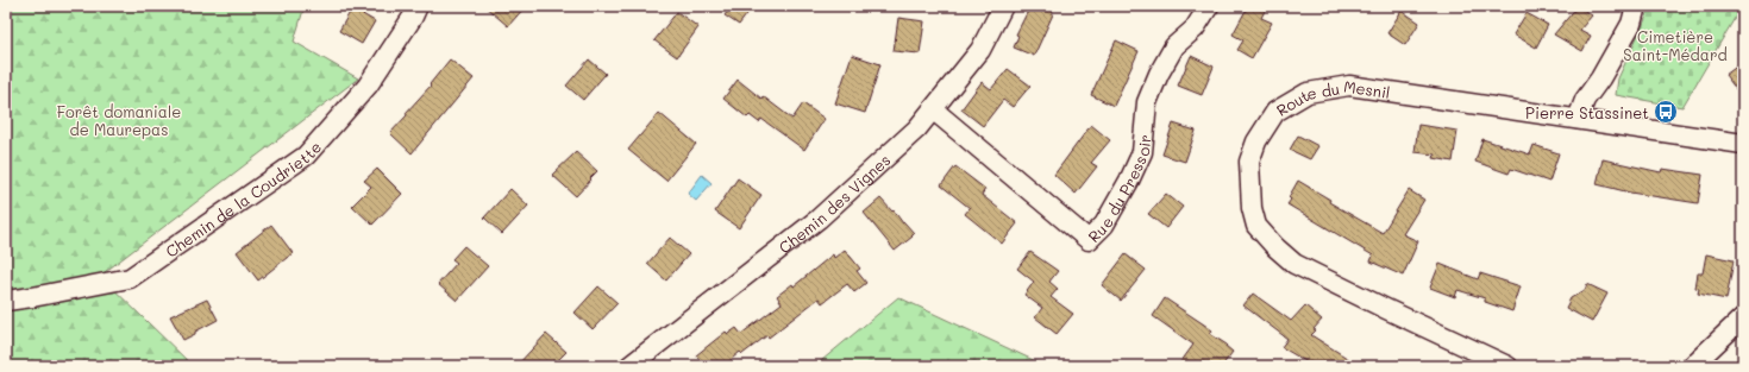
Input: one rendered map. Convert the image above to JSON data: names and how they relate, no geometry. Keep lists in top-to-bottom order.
{
  "streets": {
    "street": [
      "Route du Mesnil",
      "Rue du Pressoir",
      "Chemin de la Coudriette",
      "Chemin des Vignes"
    ]
  },
  "crossings": [
    ["Rue du Pressoir", "Chemin des Vignes"]
  ],
  "parks": ["Cimetière Saint-Médard", "Forêt domaniale de Maurepas"],
  "places": {
    "bus stop": ["Pierre Stassinet"]
  }
}
